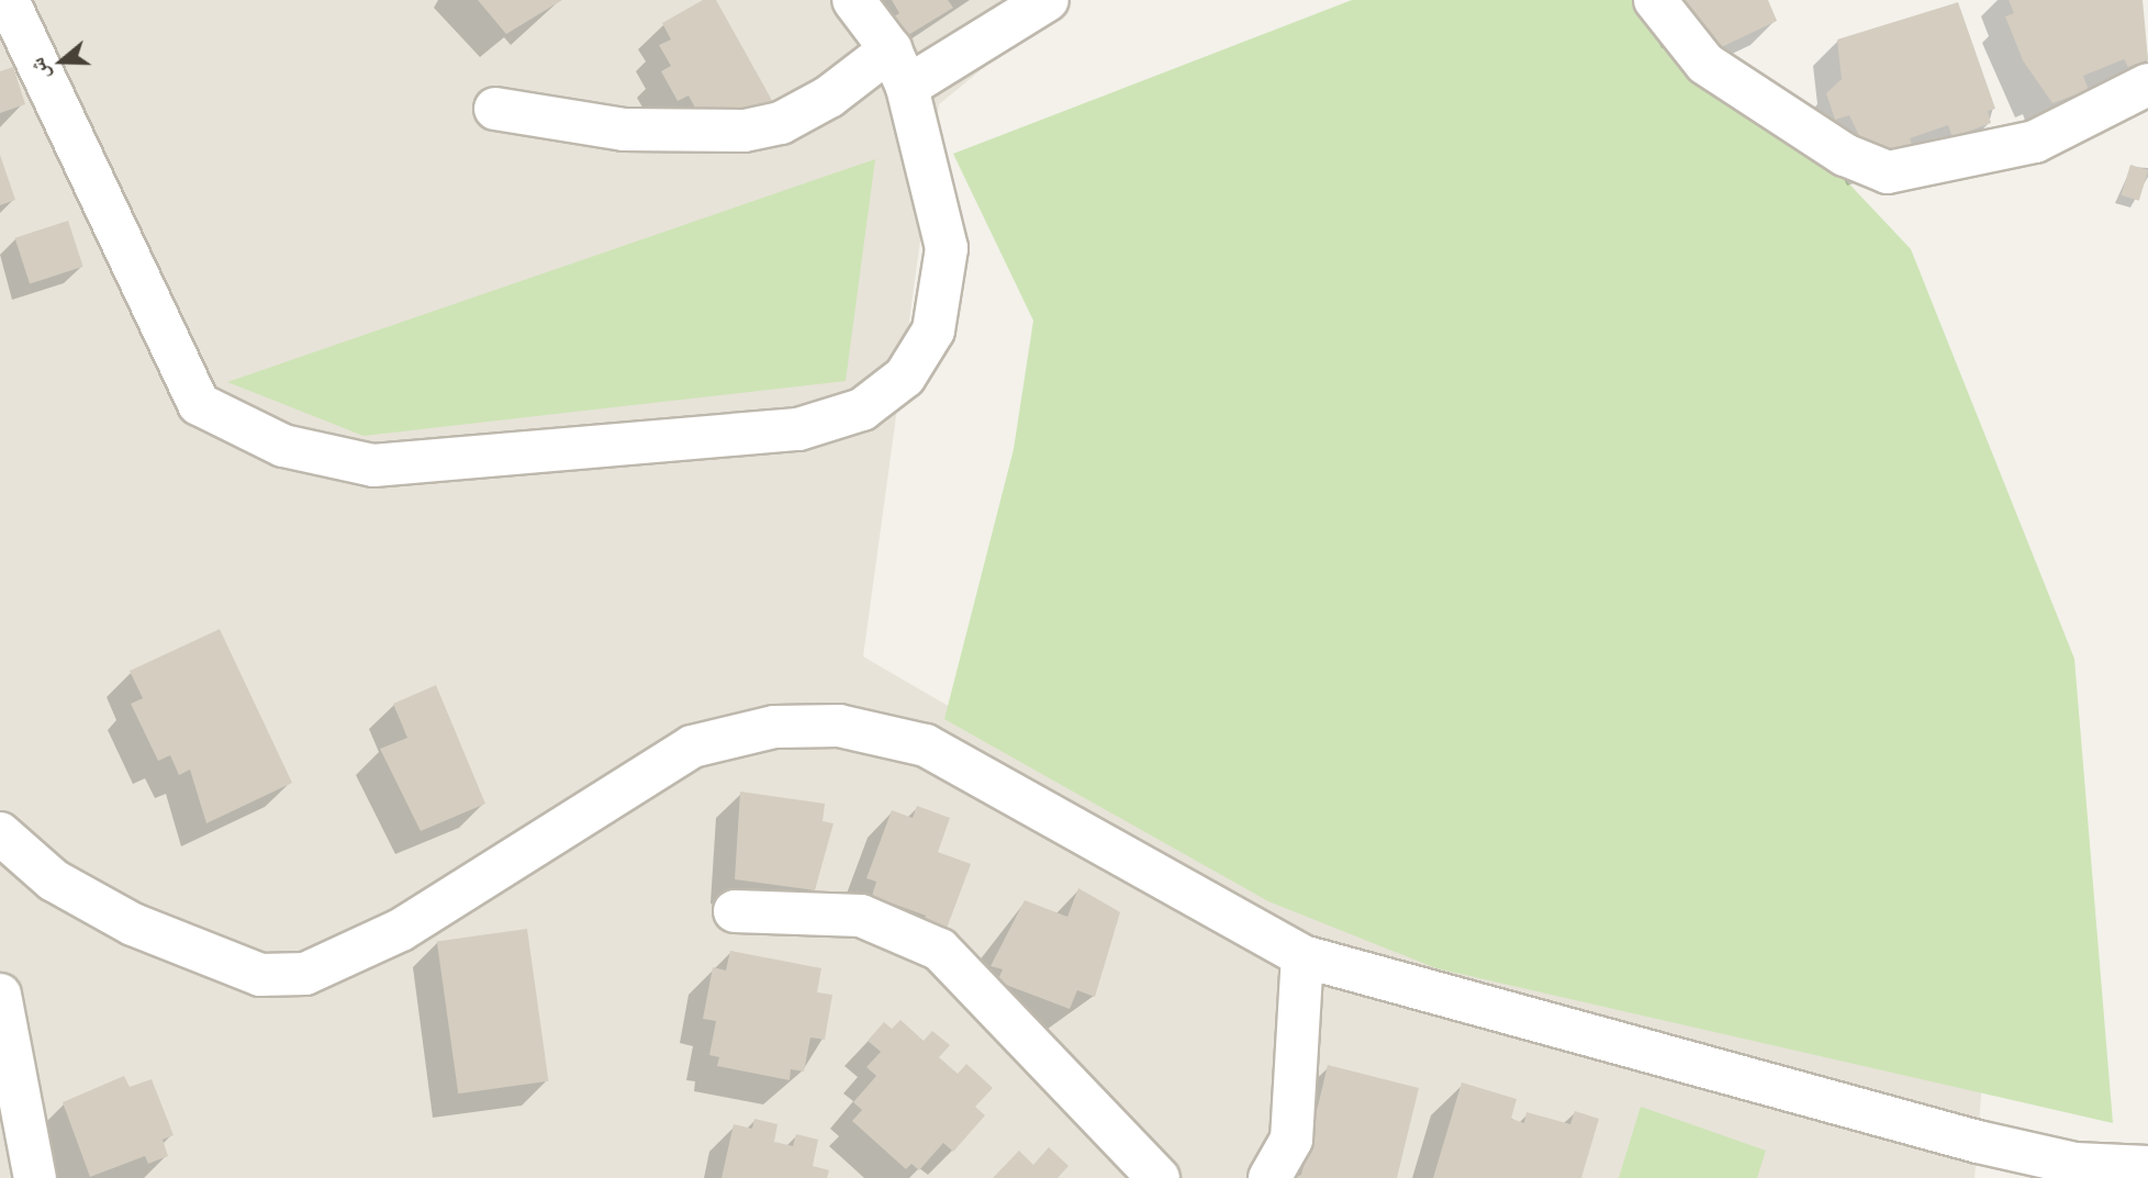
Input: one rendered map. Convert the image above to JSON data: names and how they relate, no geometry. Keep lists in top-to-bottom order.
{
  "north": "left"
}
